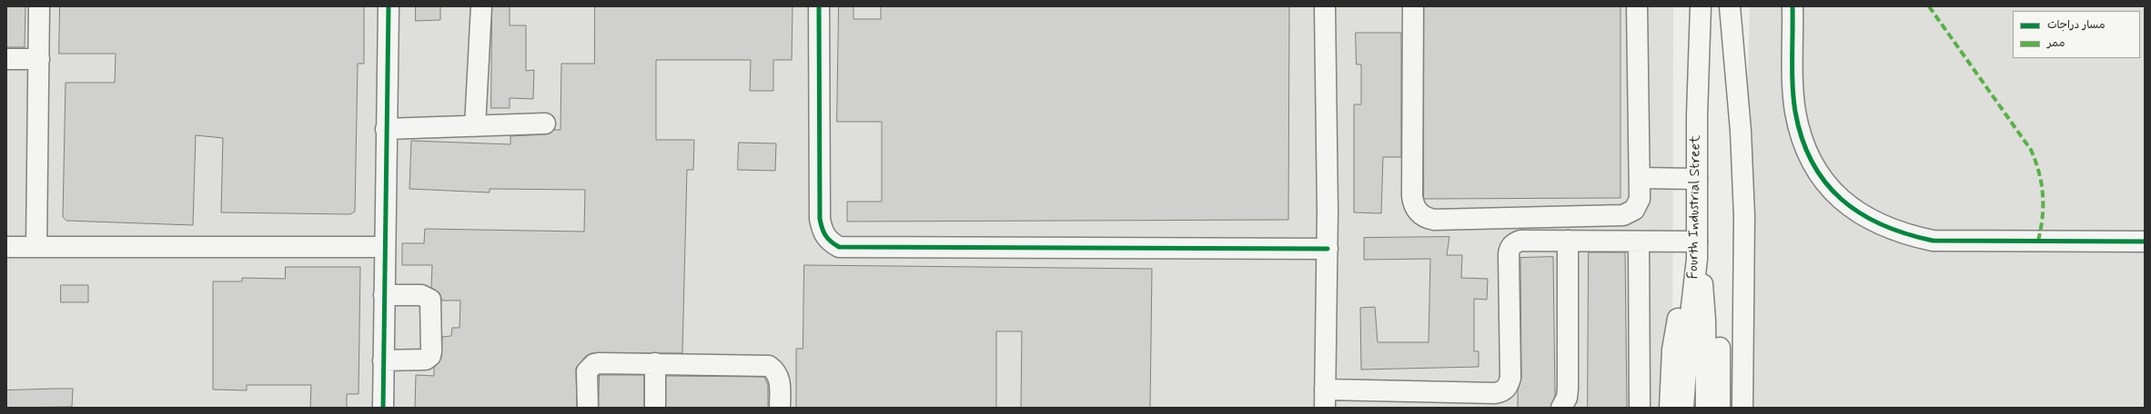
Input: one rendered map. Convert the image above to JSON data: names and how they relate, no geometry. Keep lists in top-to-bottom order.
{
  "streets": {
    "street": ["Fourth Industrial Street"]
  },
  "legend": ["مسار دراجات", "ممر"]
}
